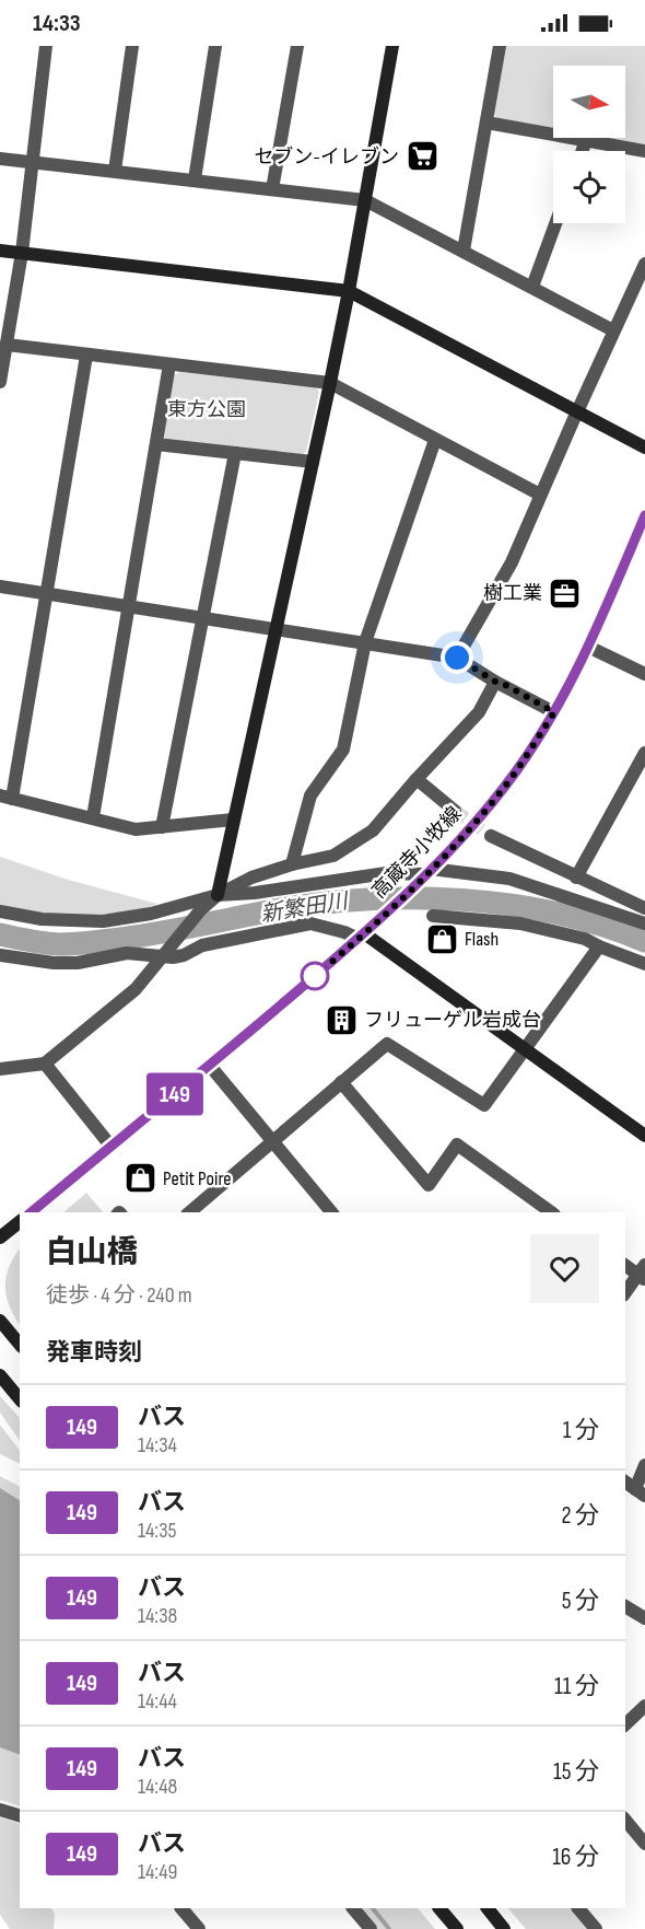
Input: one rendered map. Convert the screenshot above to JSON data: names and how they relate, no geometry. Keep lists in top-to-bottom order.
{
  "streets": {
    "street": ["高蔵寺小牧線"]
  },
  "water": ["新繁田川"],
  "parks": ["東方公園"],
  "places": {
    "supermarket": ["セブン-イレブン"],
    "office": ["樹工業"],
    "shop": ["Flash", "Petit Poire"],
    "building": ["フリューゲル岩成台"]
  },
  "lines": ["bus line 149"],
  "north": "right",
  "page": {
    "status": "14:33",
    "on_map": "149",
    "heading": [
      ["白山橋", "徒歩 · 4 分 · 240 m"],
      "発車時刻"
    ],
    "list": [
      {
        "mark": "149",
        "name": "バス",
        "note": "14:34",
        "value": "1 分"
      },
      {
        "mark": "149",
        "name": "バス",
        "note": "14:35",
        "value": "2 分"
      },
      {
        "mark": "149",
        "name": "バス",
        "note": "14:38",
        "value": "5 分"
      },
      {
        "mark": "149",
        "name": "バス",
        "note": "14:44",
        "value": "11 分"
      },
      {
        "mark": "149",
        "name": "バス",
        "note": "14:48",
        "value": "15 分"
      },
      {
        "mark": "149",
        "name": "バス",
        "note": "14:49",
        "value": "16 分"
      }
    ]
  }
}
